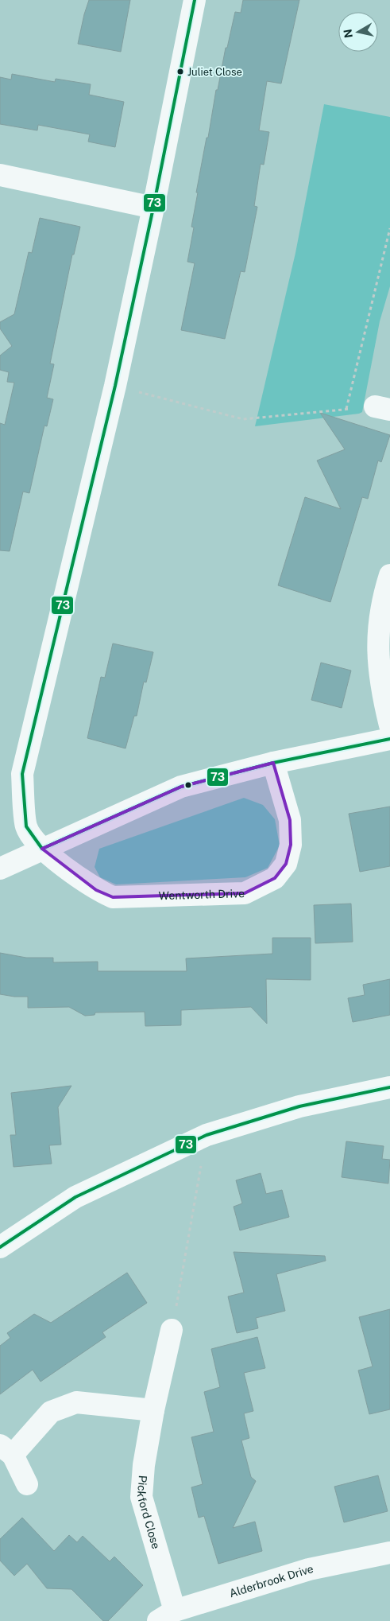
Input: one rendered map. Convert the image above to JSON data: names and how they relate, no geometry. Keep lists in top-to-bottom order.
{
  "streets": {
    "street": ["Wentworth Drive", "Pickford Close", "Alderbrook Drive"]
  },
  "crossings": [
    ["Pickford Close", "Alderbrook Drive"]
  ],
  "places": ["Juliet Close"],
  "lines": ["transit line 73"],
  "north": "left"
}
